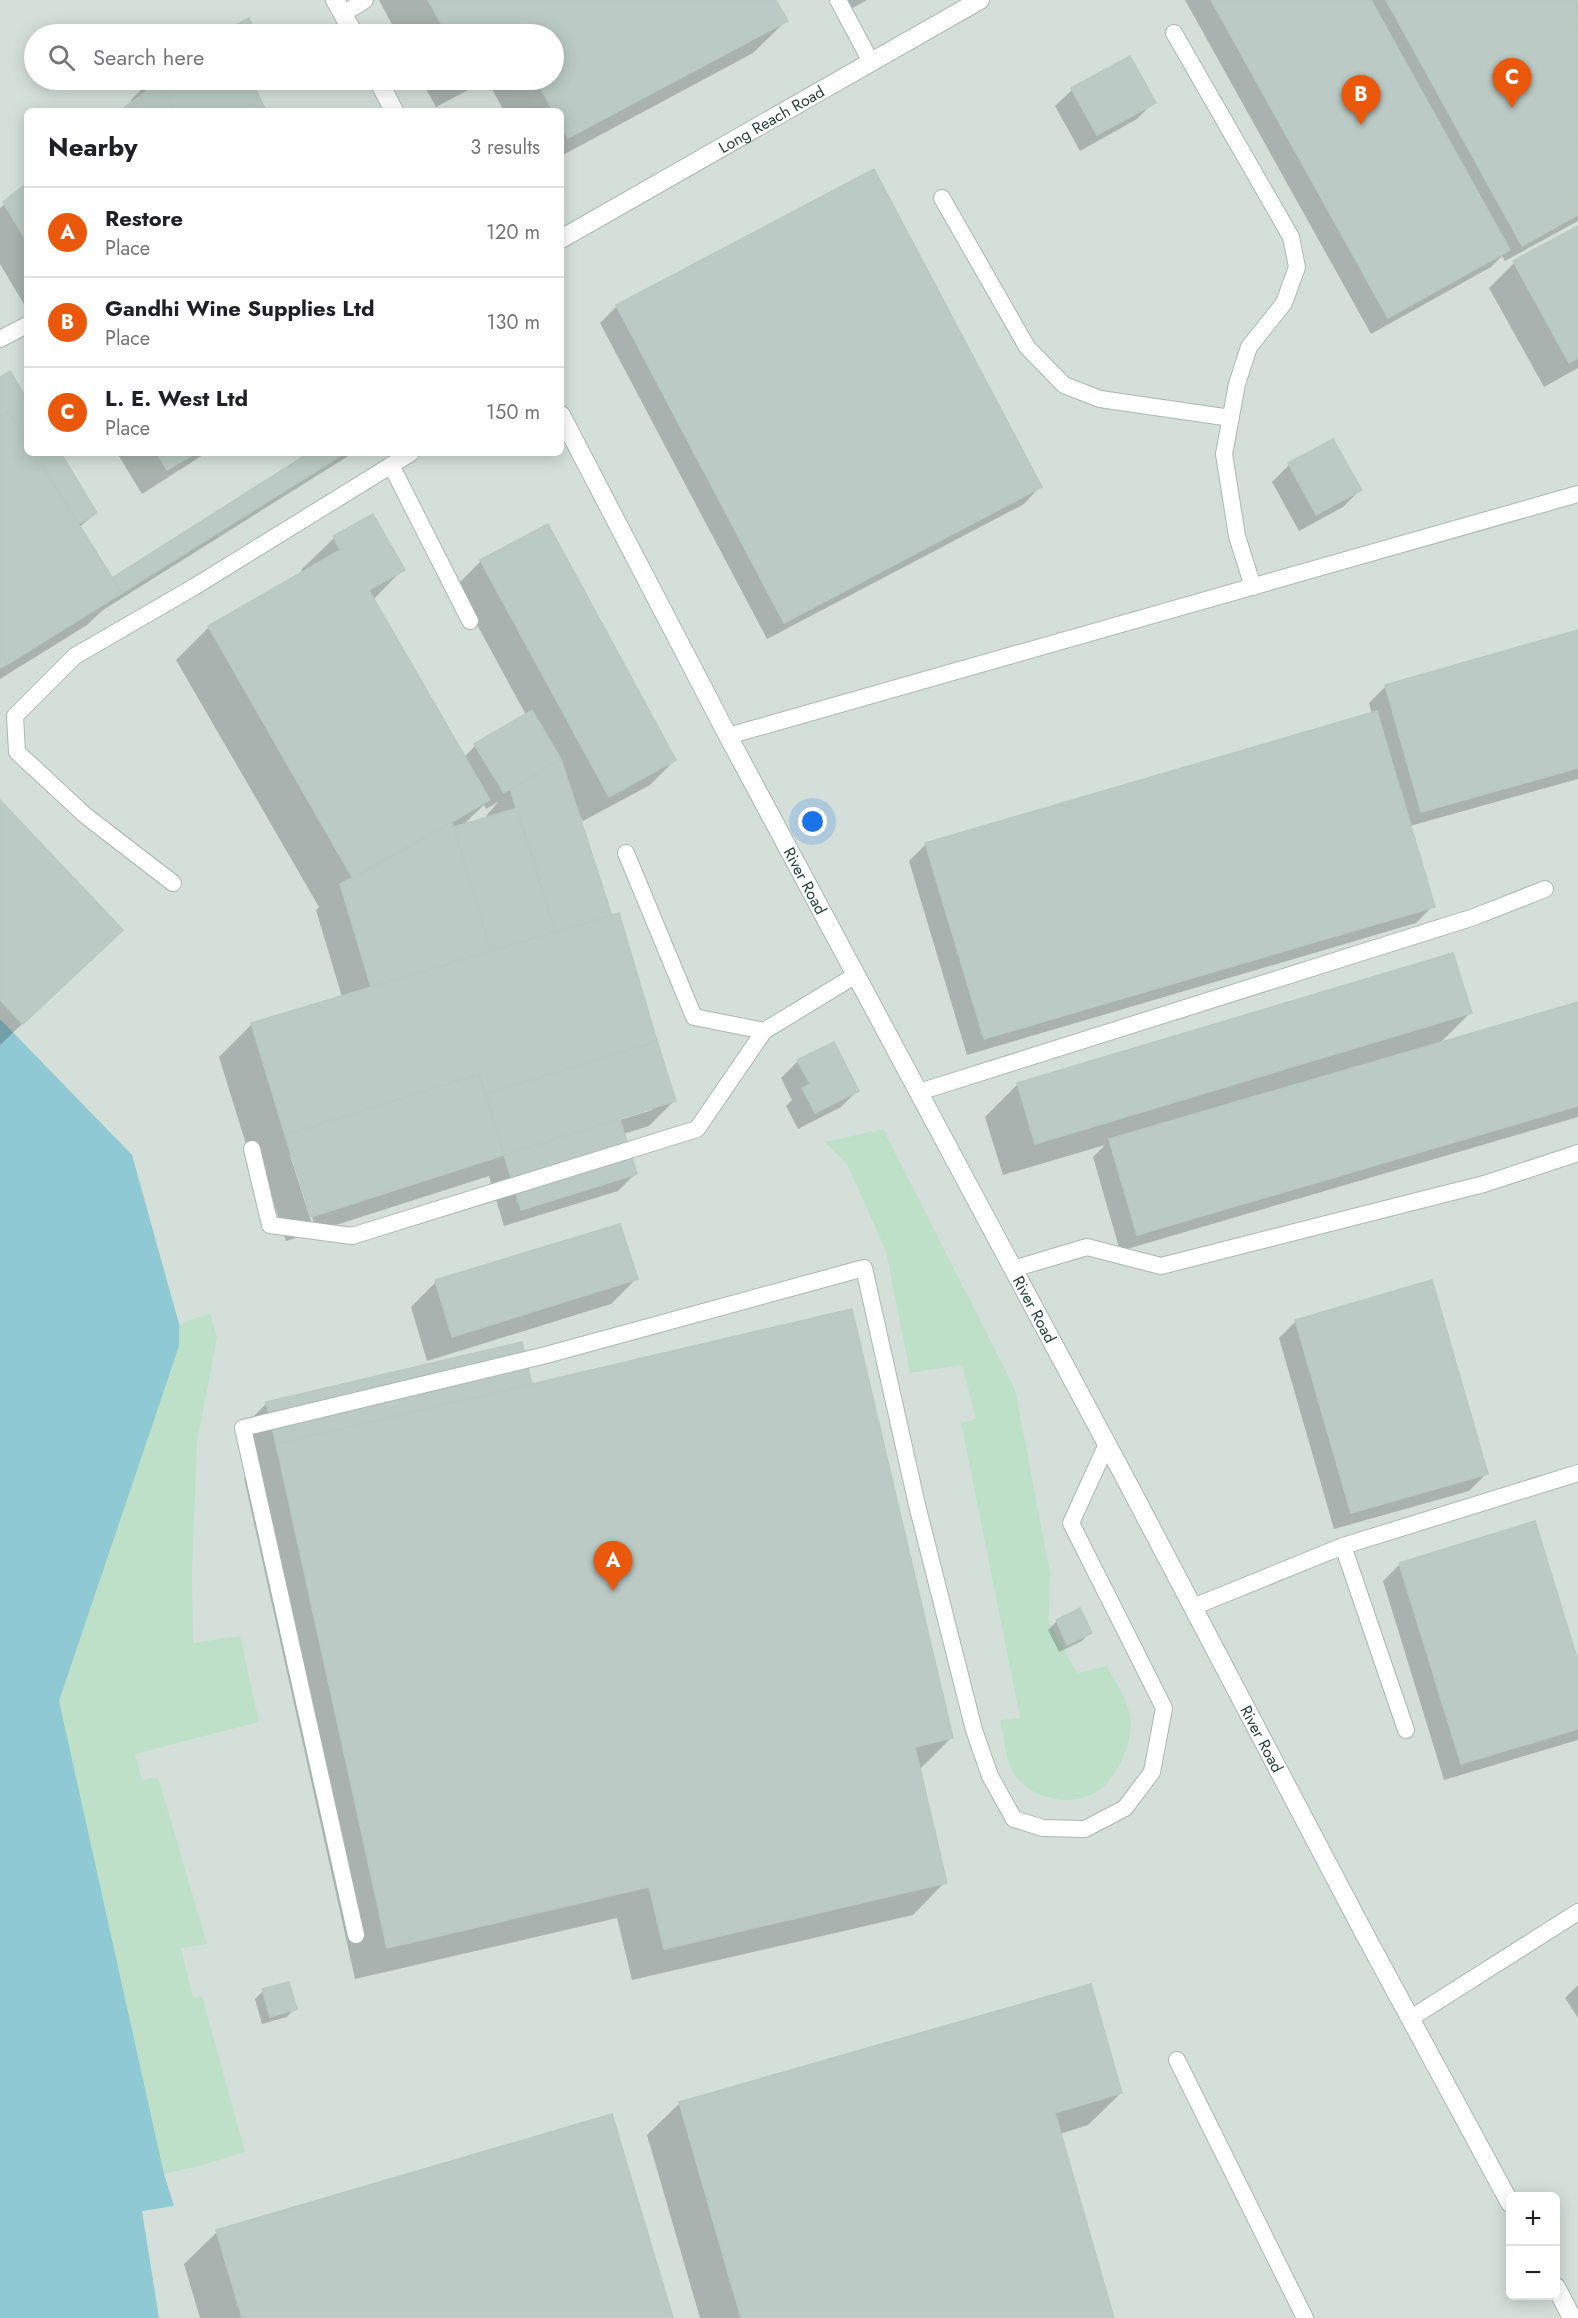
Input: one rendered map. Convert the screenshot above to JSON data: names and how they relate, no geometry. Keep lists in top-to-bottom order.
{
  "streets": {
    "street": ["Long Reach Road", "River Road"]
  },
  "page": {
    "search": "Search here",
    "pins": ["C", "B", "A"],
    "heading": ["Nearby", "3 results"],
    "list": [
      {
        "mark": "A",
        "name": "Restore",
        "note": "Place",
        "value": "120 m"
      },
      {
        "mark": "B",
        "name": "Gandhi Wine Supplies Ltd",
        "note": "Place",
        "value": "130 m"
      },
      {
        "mark": "C",
        "name": "L. E. West Ltd",
        "note": "Place",
        "value": "150 m"
      }
    ],
    "map_buttons": ["+", "−"]
  }
}
